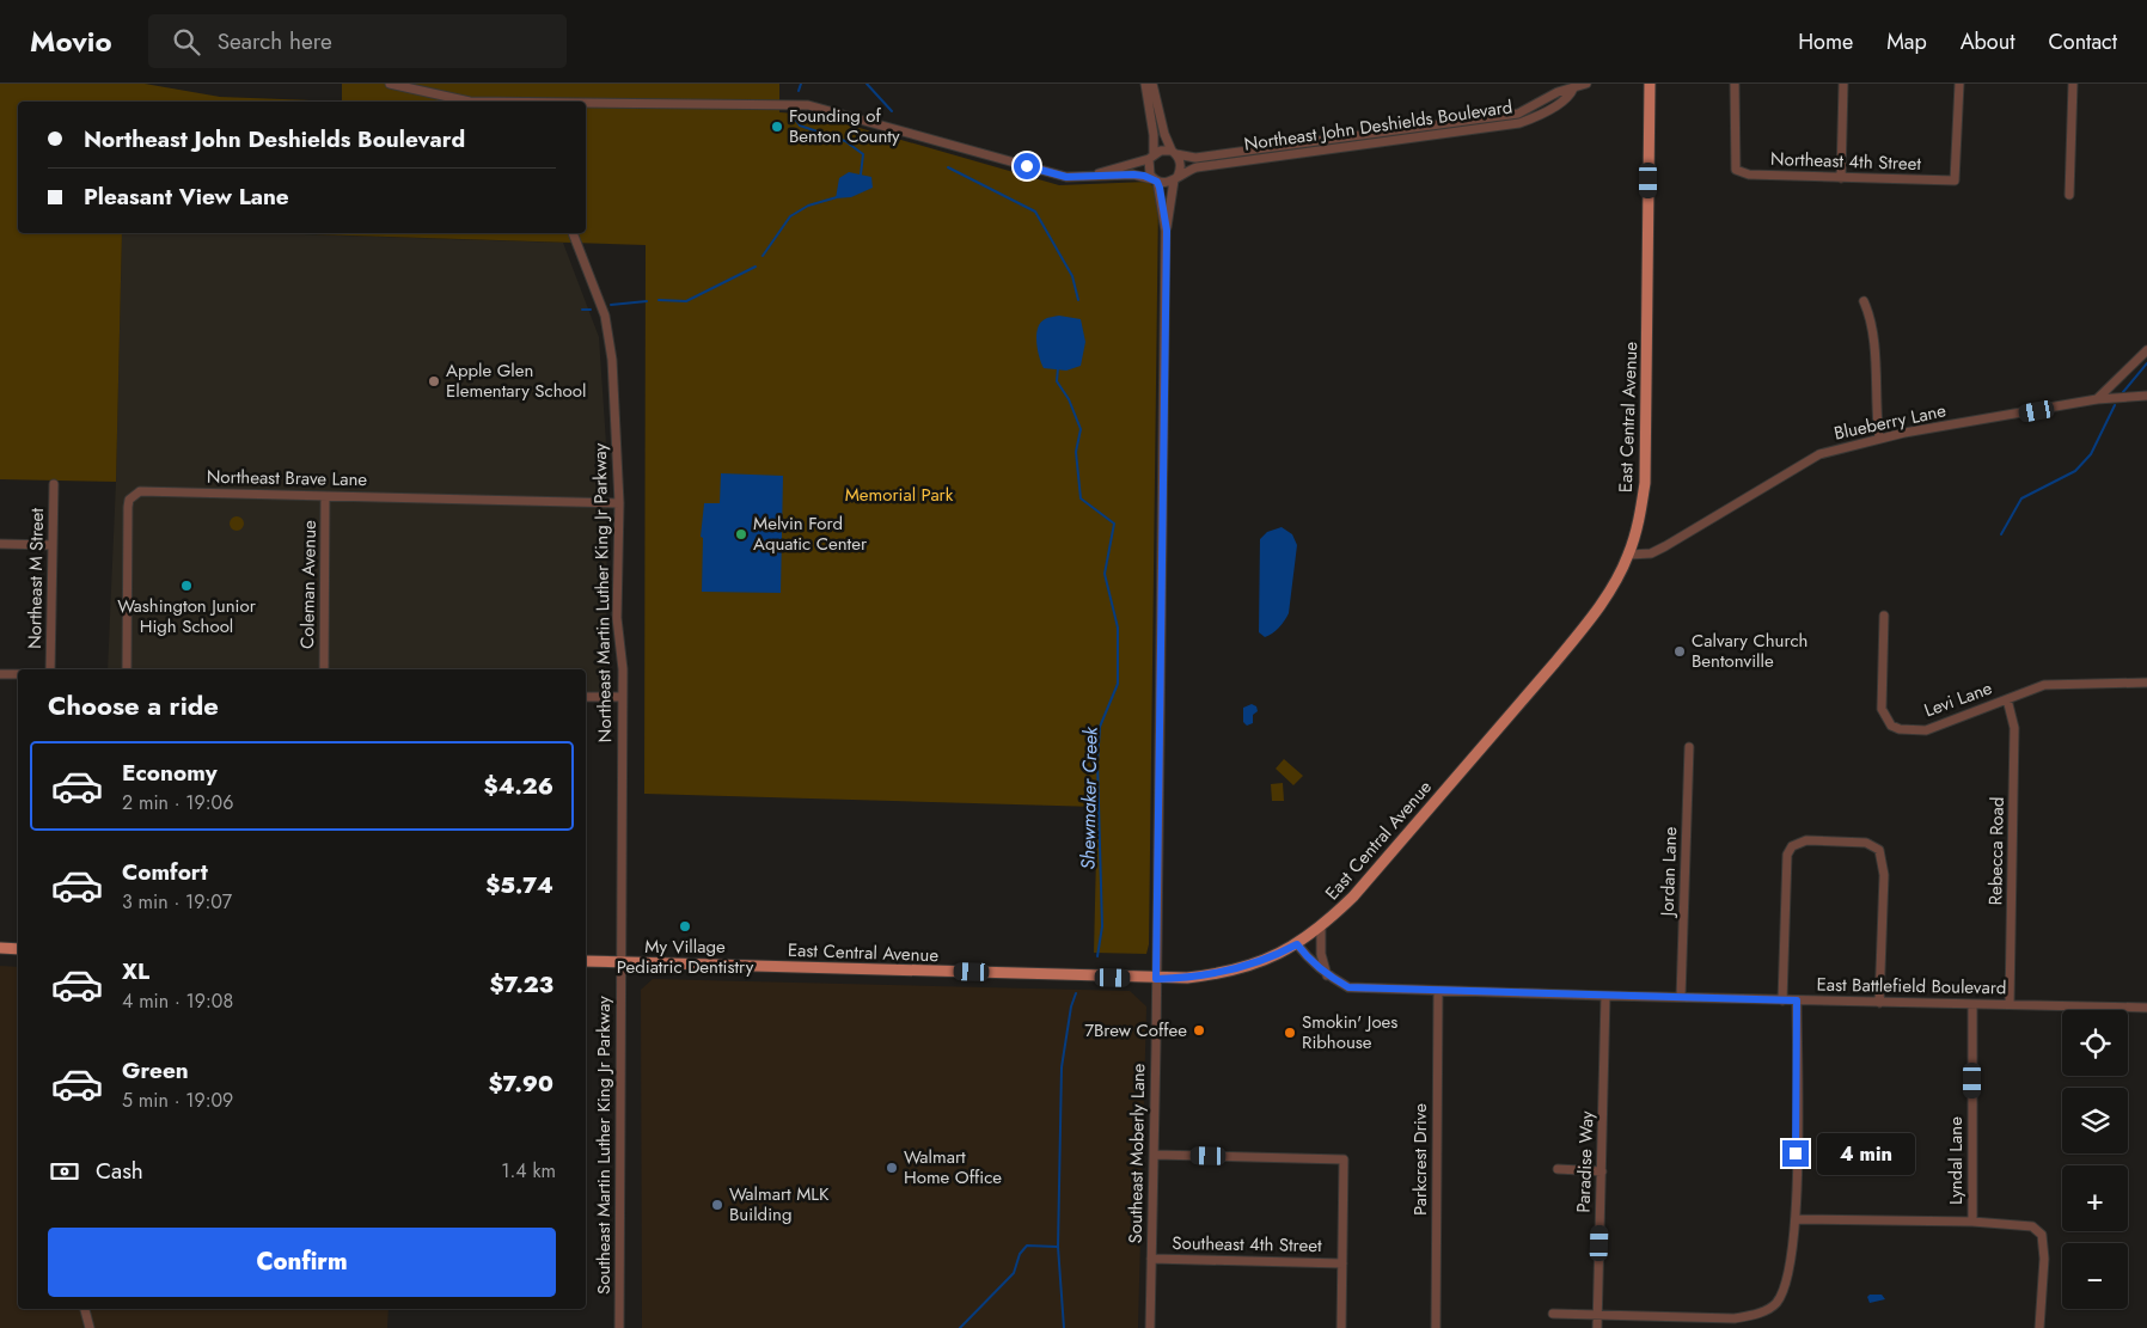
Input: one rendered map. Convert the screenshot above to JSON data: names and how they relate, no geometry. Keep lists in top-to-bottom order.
{
  "streets": {
    "main road": ["East Central Avenue"],
    "street": [
      "Northeast John Deshields Boulevard",
      "Northeast 4th Street",
      "Blueberry Lane",
      "Northeast Brave Lane",
      "Northeast M Street",
      "Coleman Avenue",
      "Northeast Martin Luther King Jr Parkway",
      "Levi Lane",
      "Rebecca Road",
      "Jordan Lane",
      "East Battlefield Boulevard",
      "Southeast Martin Luther King Jr Parkway",
      "Southeast Moberly Lane",
      "Parkcrest Drive",
      "Lyndal Lane",
      "Paradise Way",
      "Southeast 4th Street"
    ]
  },
  "crossings": [
    ["East Central Avenue", "Blueberry Lane"],
    ["East Central Avenue", "Northeast Martin Luther King Jr Parkway"],
    ["East Central Avenue", "East Battlefield Boulevard"],
    ["East Central Avenue", "Southeast Martin Luther King Jr Parkway"],
    ["East Central Avenue", "Southeast Moberly Lane"],
    ["Northeast Brave Lane", "Coleman Avenue"],
    ["Northeast Brave Lane", "Northeast Martin Luther King Jr Parkway"],
    ["Northeast Martin Luther King Jr Parkway", "Southeast Martin Luther King Jr Parkway"],
    ["Levi Lane", "Rebecca Road"],
    ["Rebecca Road", "East Battlefield Boulevard"],
    ["Jordan Lane", "East Battlefield Boulevard"],
    ["East Battlefield Boulevard", "Parkcrest Drive"],
    ["East Battlefield Boulevard", "Lyndal Lane"],
    ["East Battlefield Boulevard", "Paradise Way"],
    ["Southeast Moberly Lane", "Southeast 4th Street"]
  ],
  "water": ["Shewmaker Creek"],
  "parks": ["Memorial Park"],
  "places": [
    "Founding of Benton County",
    "Apple Glen Elementary School",
    "Melvin Ford Aquatic Center",
    "Washington Junior High School",
    "Calvary Church Bentonville",
    "My Village Pediatric Dentistry",
    "7Brew Coffee",
    "Smokin' Joes Ribhouse",
    "Walmart Home Office",
    "Walmart MLK Building"
  ],
  "page": {
    "header": "Movio",
    "search": "Search here",
    "nav": [
      "Home",
      "Map",
      "About",
      "Contact"
    ],
    "banner": ["Northeast John Deshields Boulevard", "Pleasant View Lane"],
    "heading": "Choose a ride",
    "list": [
      {
        "name": "Economy",
        "note": "2 min · 19:06",
        "value": "$4.26"
      },
      {
        "name": "Comfort",
        "note": "3 min · 19:07",
        "value": "$5.74"
      },
      {
        "name": "XL",
        "note": "4 min · 19:08",
        "value": "$7.23"
      },
      {
        "name": "Green",
        "note": "5 min · 19:09",
        "value": "$7.90"
      }
    ],
    "map_buttons": ["+", "−"],
    "bubble": "4 min",
    "pay": ["Cash", "1.4 km"],
    "buttons": "Confirm"
  }
}
